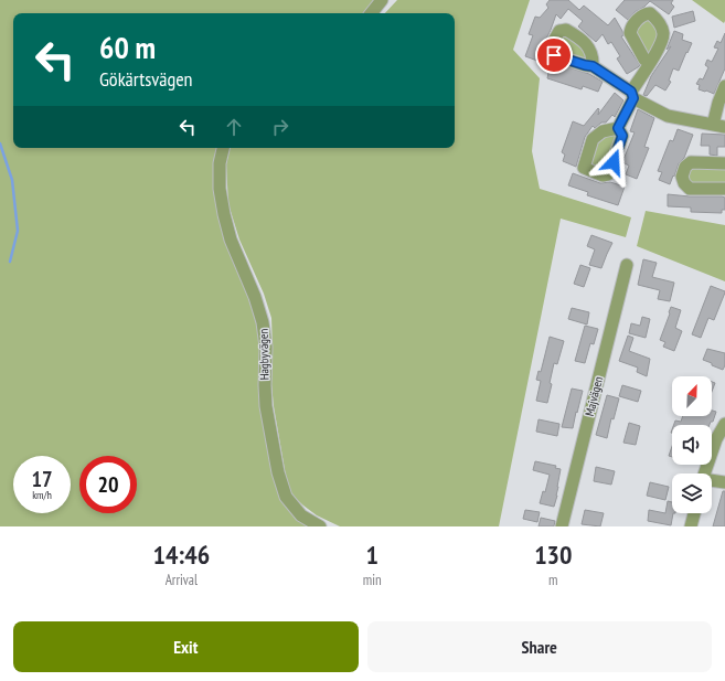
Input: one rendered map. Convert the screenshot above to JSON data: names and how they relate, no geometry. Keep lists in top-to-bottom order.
{
  "streets": {
    "street": ["Hagbyvägen", "Majvägen"]
  },
  "north": "top right",
  "page": {
    "turn": ["60 m", "Gökärtsvägen"],
    "speed": "17 km/h",
    "limit": "20",
    "eta": [
      "14:46",
      "Arrival",
      "1",
      "min",
      "130",
      "m"
    ],
    "buttons": ["Exit", "Share"]
  }
}
